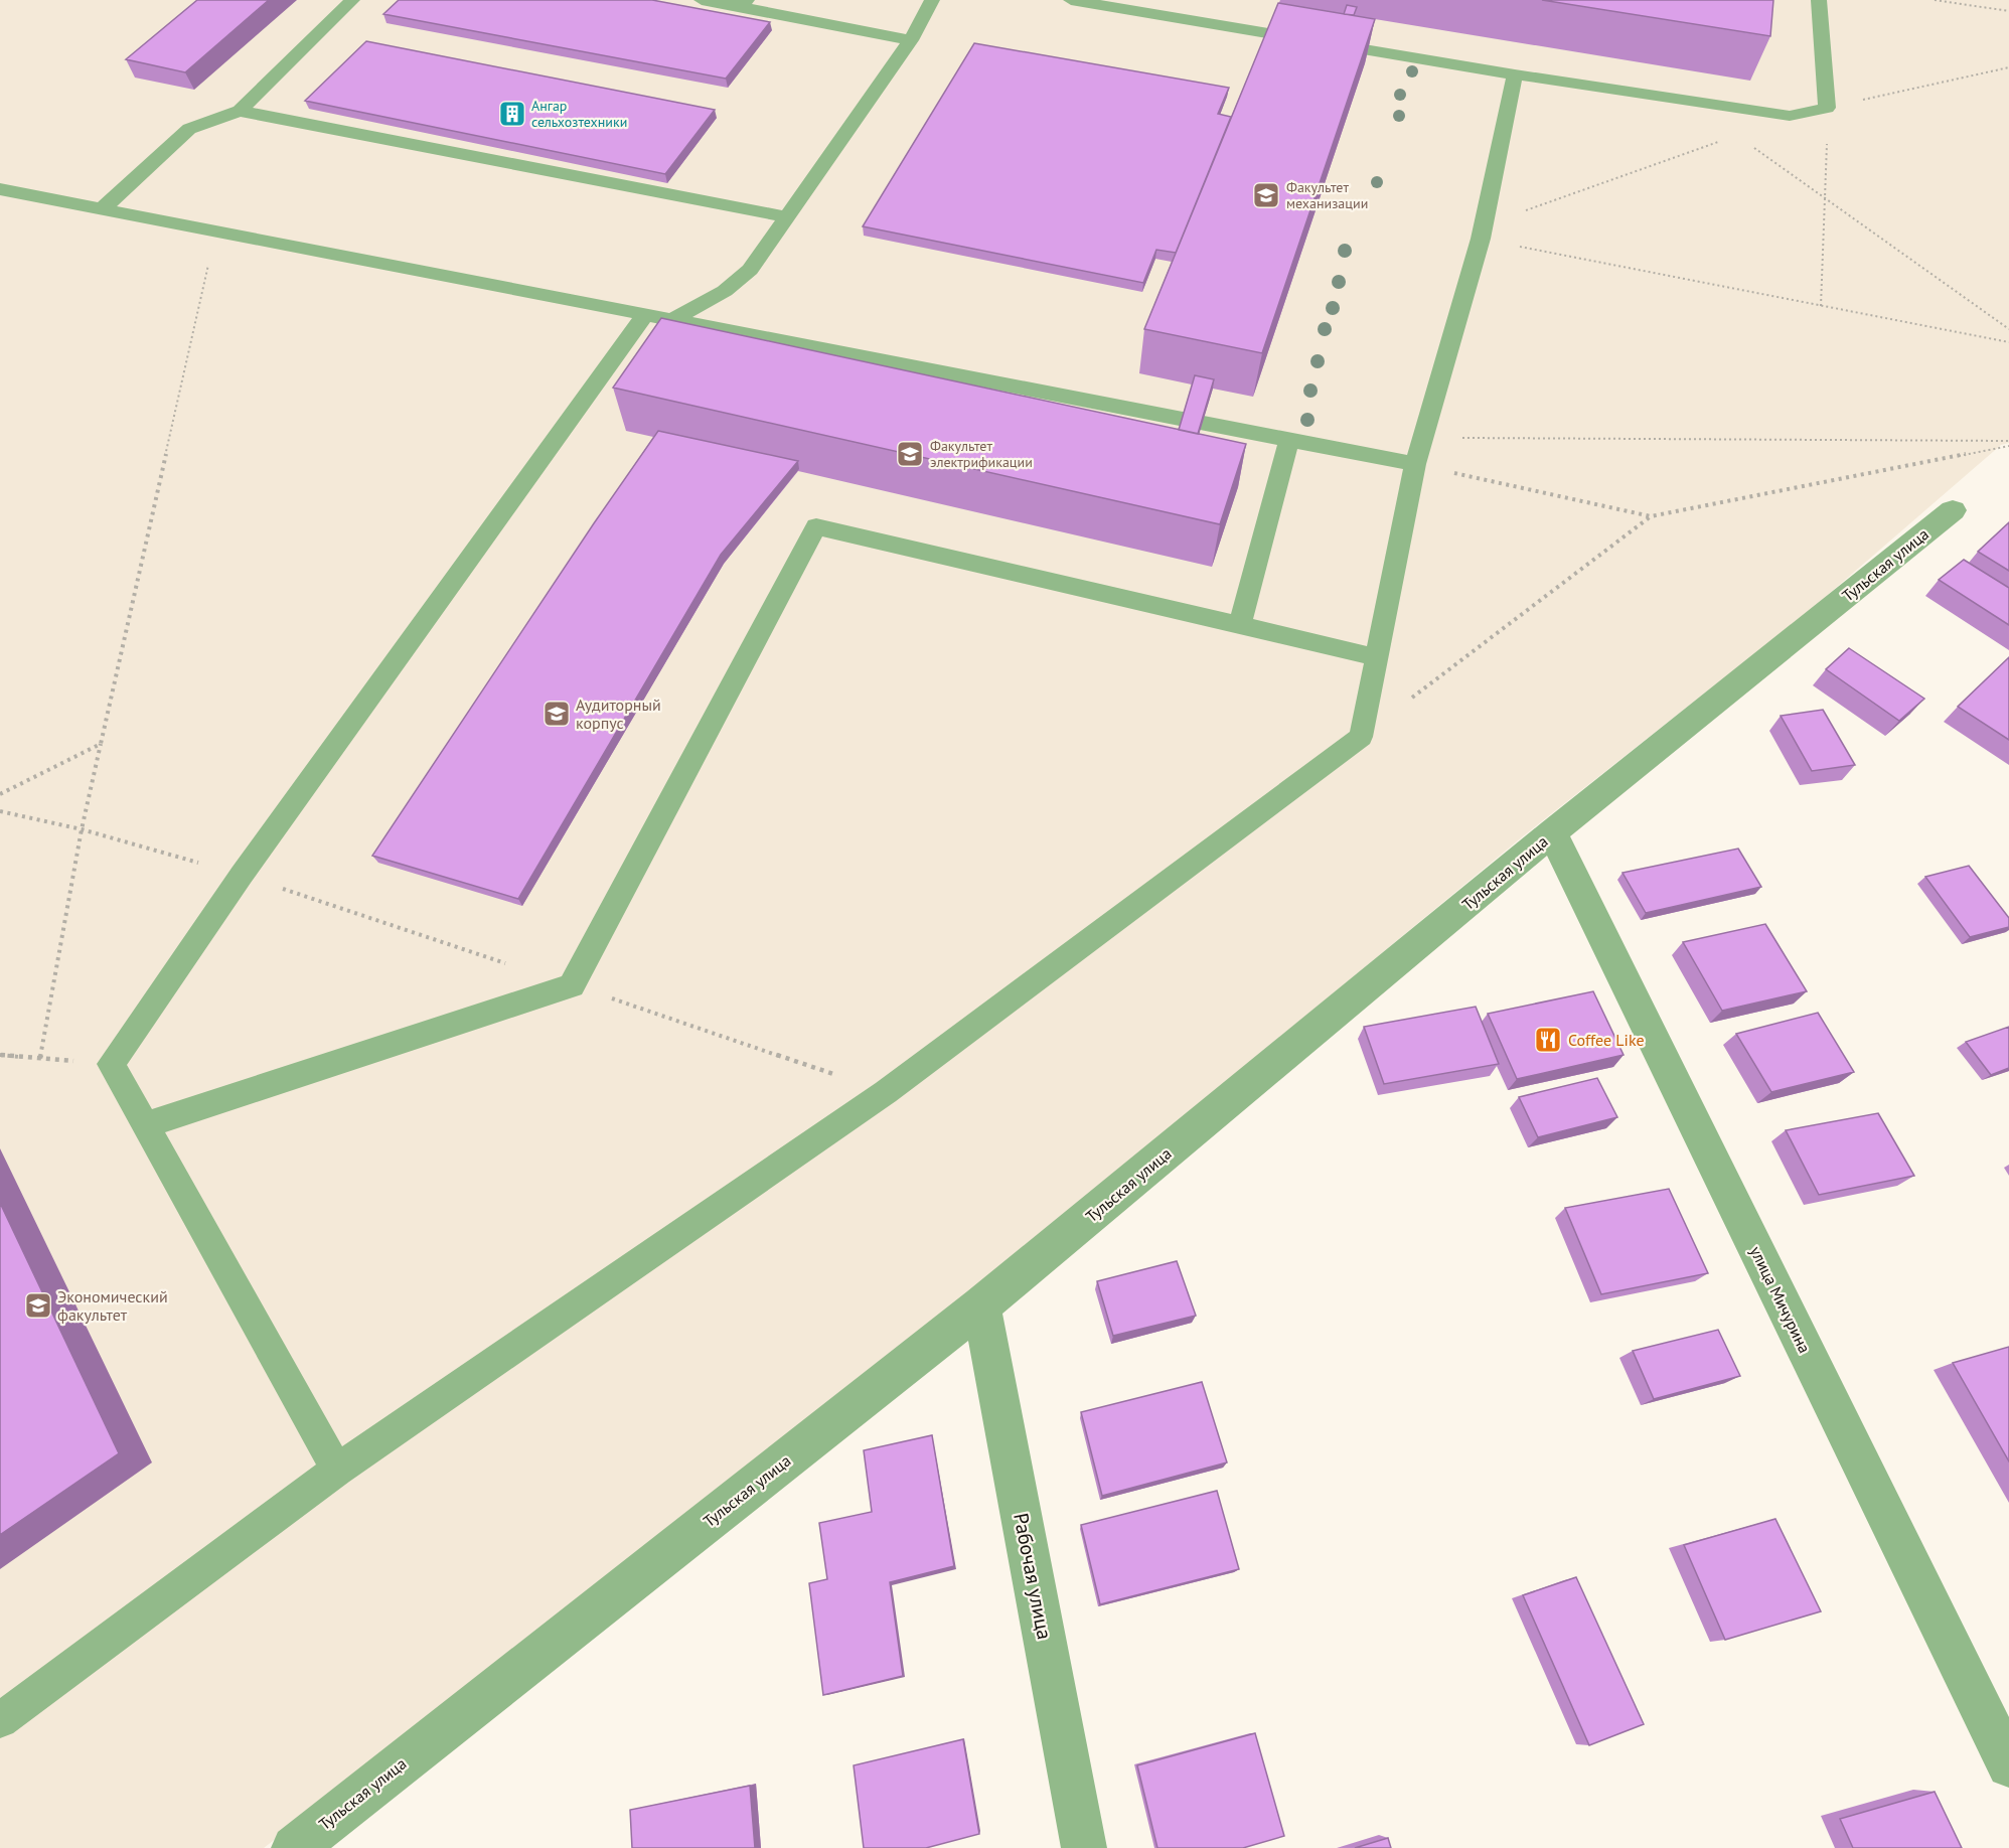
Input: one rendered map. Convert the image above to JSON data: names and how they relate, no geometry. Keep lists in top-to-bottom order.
{
  "streets": {
    "street": ["Тульская улица", "улица Мичурина", "Рабочая улица"]
  },
  "crossings": [
    ["Тульская улица", "улица Мичурина"],
    ["Тульская улица", "Рабочая улица"]
  ],
  "places": {
    "building": ["Ангар сельхозтехники"],
    "school or university": [
      "Факультет механизации",
      "Факультет электрификации",
      "Аудиторный корпус",
      "Экономический факультет"
    ],
    "restaurant": ["Coffee Like"]
  }
}
